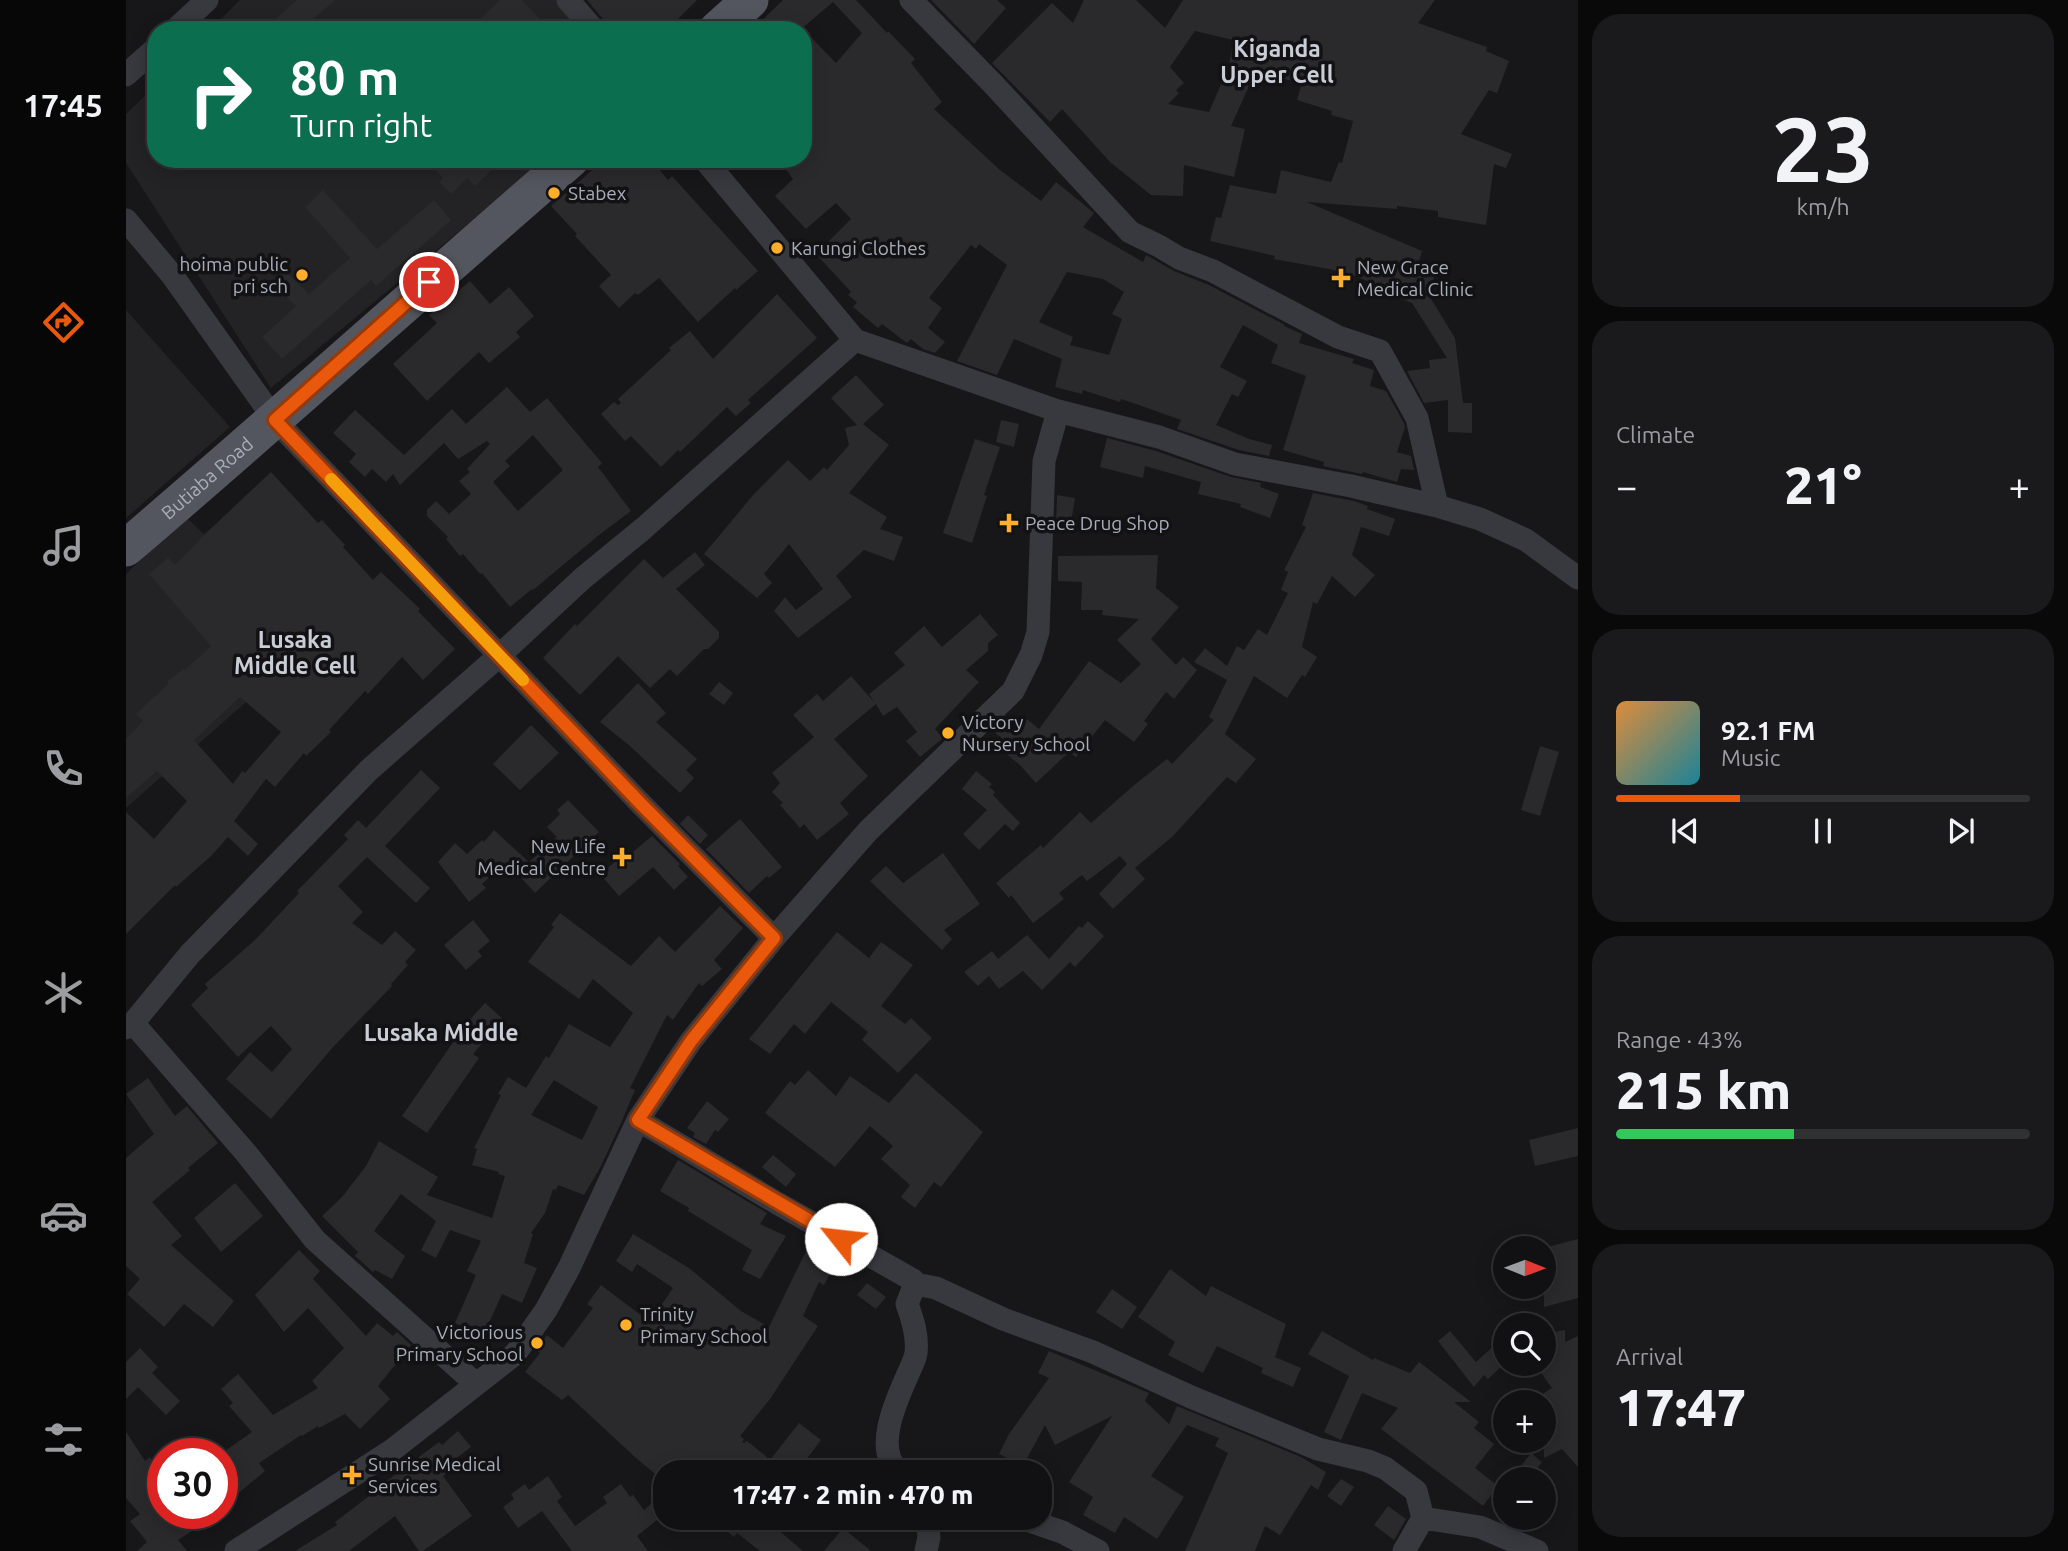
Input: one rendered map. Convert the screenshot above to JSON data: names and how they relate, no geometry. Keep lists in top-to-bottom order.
{
  "streets": {
    "main road": ["Butiaba Road"]
  },
  "districts": ["Kiganda Upper Cell", "Lusaka Middle Cell", "Lusaka Middle"],
  "places": {
    "other": [
      "Stabex",
      "Karungi Clothes",
      "hoima public pri sch",
      "Victory Nursery School",
      "Trinity Primary School",
      "Victorious Primary School"
    ],
    "health": [
      "New Grace Medical Clinic",
      "Peace Drug Shop",
      "New Life Medical Centre",
      "Sunrise Medical Services"
    ]
  },
  "north": "right",
  "page": {
    "tabs": "17:45",
    "tile": [
      ["23", "km/h"],
      "Climate",
      ["Range · 43%", "215 km"],
      ["Arrival", "17:47"]
    ],
    "turn": ["80 m", "Turn right"],
    "heat": ["−", "21°", "+"],
    "song": ["92.1 FM", "Music"],
    "map_buttons": ["+", "−"],
    "limit": "30",
    "trip": "17:47 · 2 min · 470 m"
  }
}
